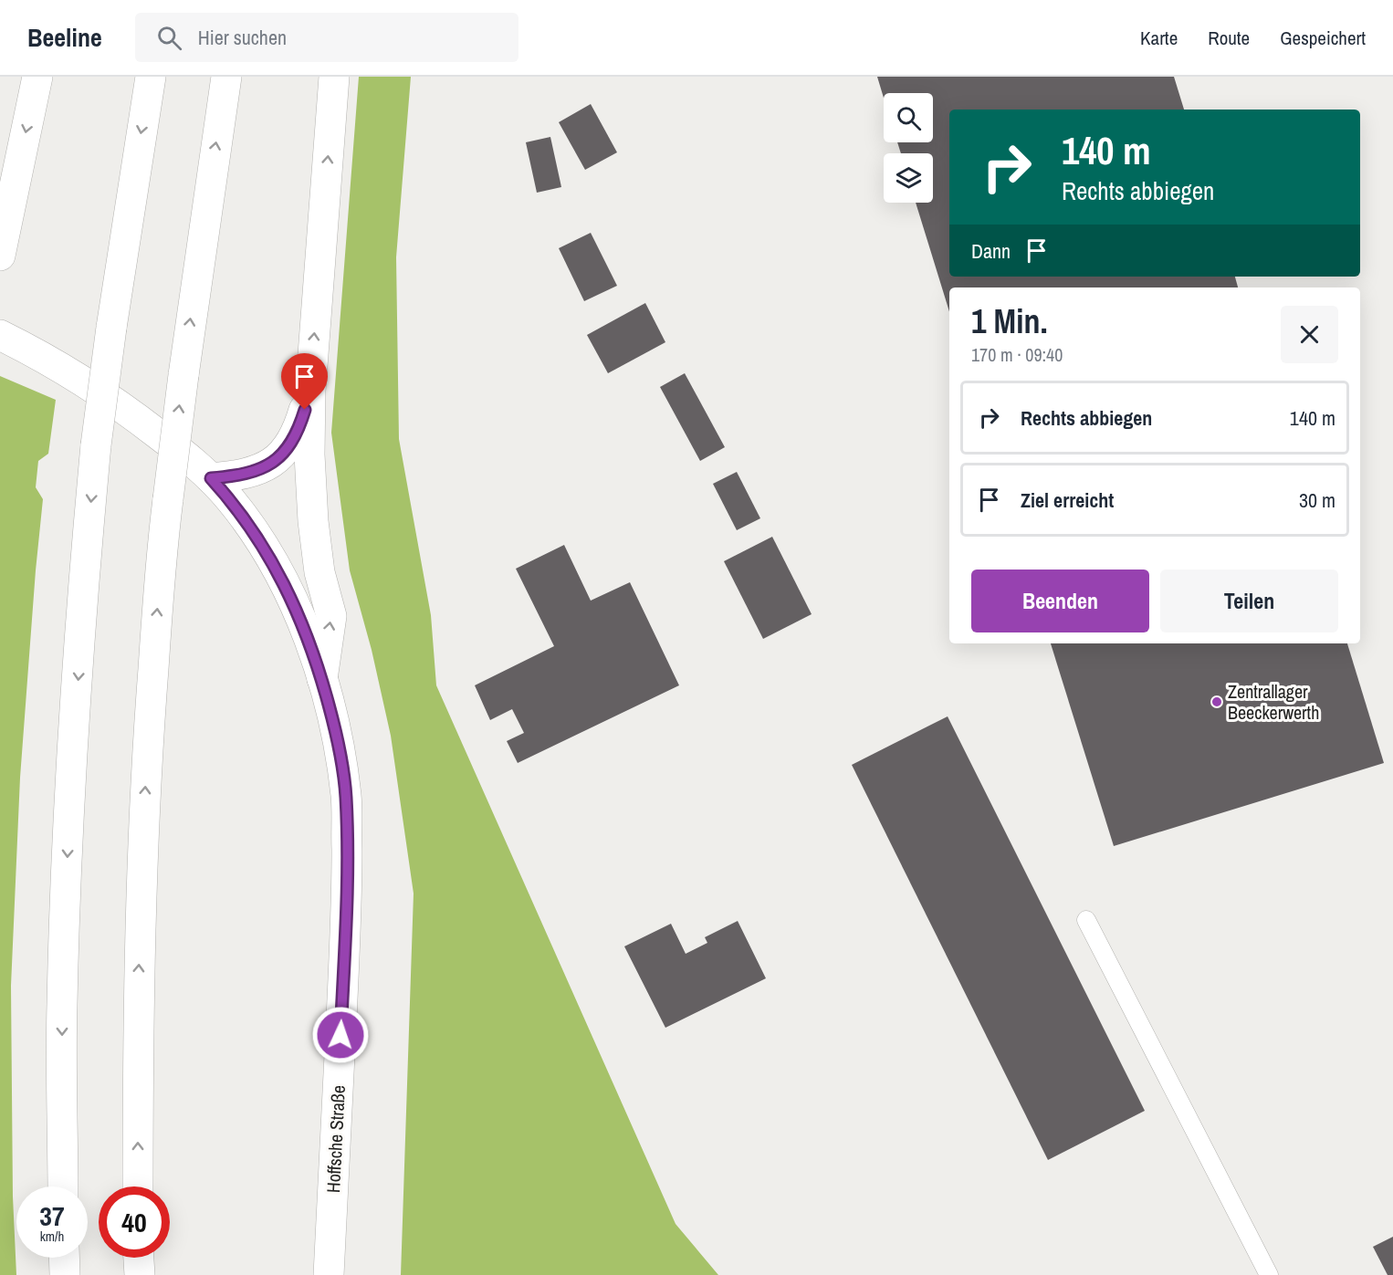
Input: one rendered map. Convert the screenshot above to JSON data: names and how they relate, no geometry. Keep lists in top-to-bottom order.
{
  "streets": {
    "main road": ["Hoffsche Straße"]
  },
  "places": ["Zentrallager Beeckerwerth"],
  "page": {
    "header": "Beeline",
    "search": "Hier suchen",
    "nav": ["Karte", "Route", "Gespeichert"],
    "turn": ["140 m", "Rechts abbiegen"],
    "then": "Dann",
    "heading": ["1 Min.", "170 m · 09:40"],
    "list": [
      {
        "name": "Rechts abbiegen",
        "value": "140 m"
      },
      {
        "name": "Ziel erreicht",
        "value": "30 m"
      }
    ],
    "buttons": ["Beenden", "Teilen"],
    "speed": "37 km/h",
    "limit": "40"
  }
}
